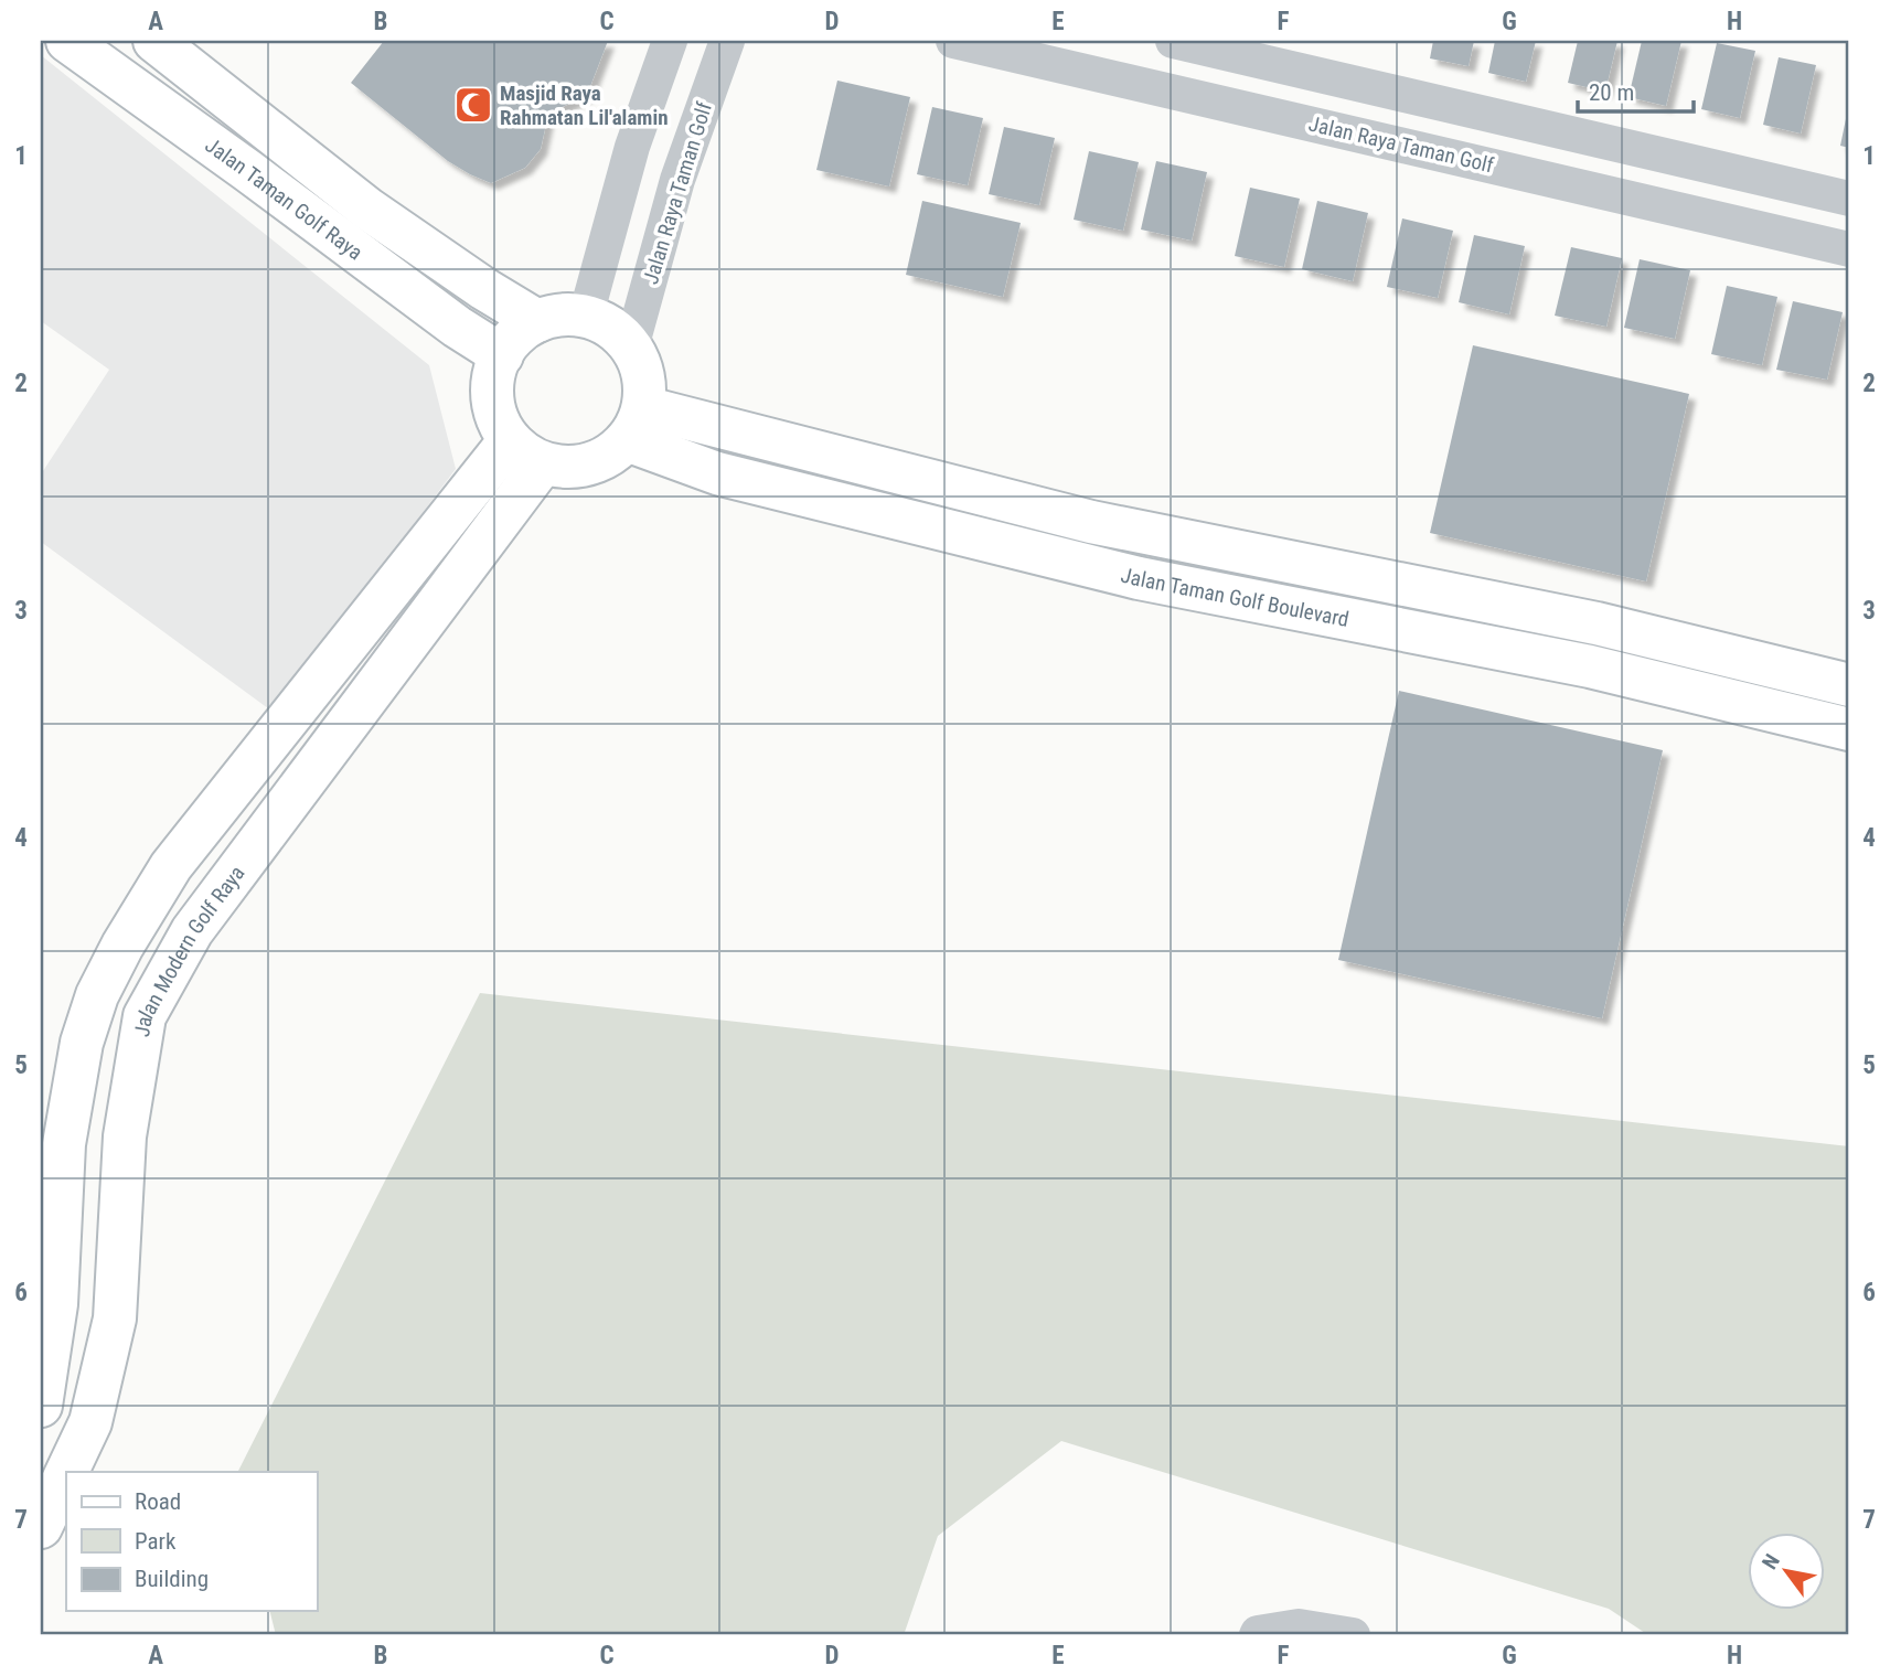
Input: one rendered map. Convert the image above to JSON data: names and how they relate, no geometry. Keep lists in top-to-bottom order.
{
  "streets": {
    "street": [
      "Jalan Raya Taman Golf",
      "Jalan Taman Golf Raya",
      "Jalan Taman Golf Boulevard",
      "Jalan Modern Golf Raya"
    ]
  },
  "crossings": [
    ["Jalan Raya Taman Golf", "Jalan Taman Golf Raya"],
    ["Jalan Raya Taman Golf", "Jalan Taman Golf Boulevard"],
    ["Jalan Raya Taman Golf", "Jalan Modern Golf Raya"],
    ["Jalan Taman Golf Raya", "Jalan Taman Golf Boulevard"],
    ["Jalan Taman Golf Raya", "Jalan Modern Golf Raya"],
    ["Jalan Taman Golf Boulevard", "Jalan Modern Golf Raya"]
  ],
  "places": {
    "mosque": ["Masjid Raya Rahmatan Lil'alamin"]
  },
  "legend": ["Road", "Park", "Building"],
  "scale_bar": "20 m",
  "north": "top left",
  "grid": {
    "columns": [
      "A",
      "B",
      "C",
      "D",
      "E",
      "F",
      "G",
      "H"
    ],
    "rows": [
      "1",
      "2",
      "3",
      "4",
      "5",
      "6",
      "7"
    ]
  }
}
